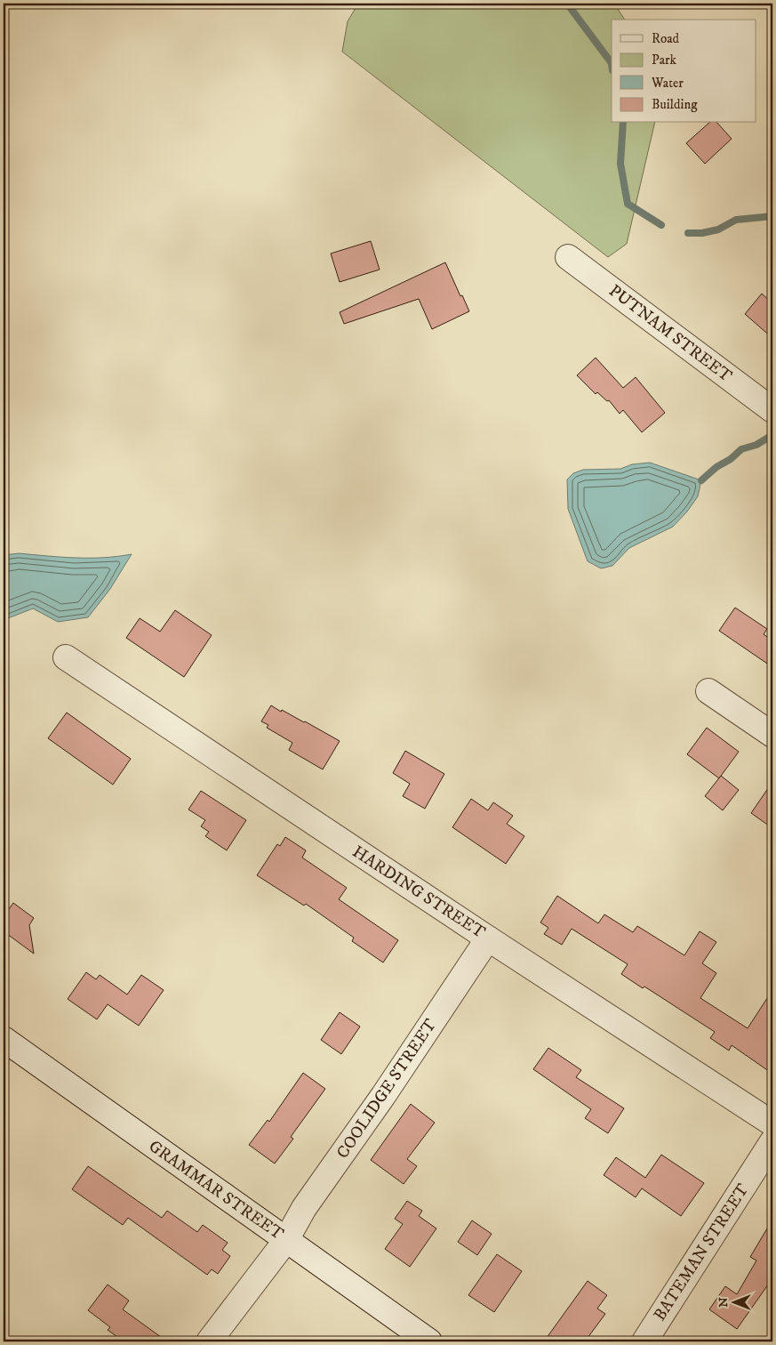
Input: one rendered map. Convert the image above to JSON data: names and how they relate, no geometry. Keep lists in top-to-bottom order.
{
  "streets": {
    "street": [
      "PUTNAM STREET",
      "HARDING STREET",
      "COOLIDGE STREET",
      "GRAMMAR STREET",
      "BATEMAN STREET"
    ]
  },
  "crossings": [
    ["HARDING STREET", "COOLIDGE STREET"],
    ["COOLIDGE STREET", "GRAMMAR STREET"]
  ],
  "legend": [
    "Road",
    "Park",
    "Water",
    "Building"
  ],
  "north": "left"
}
